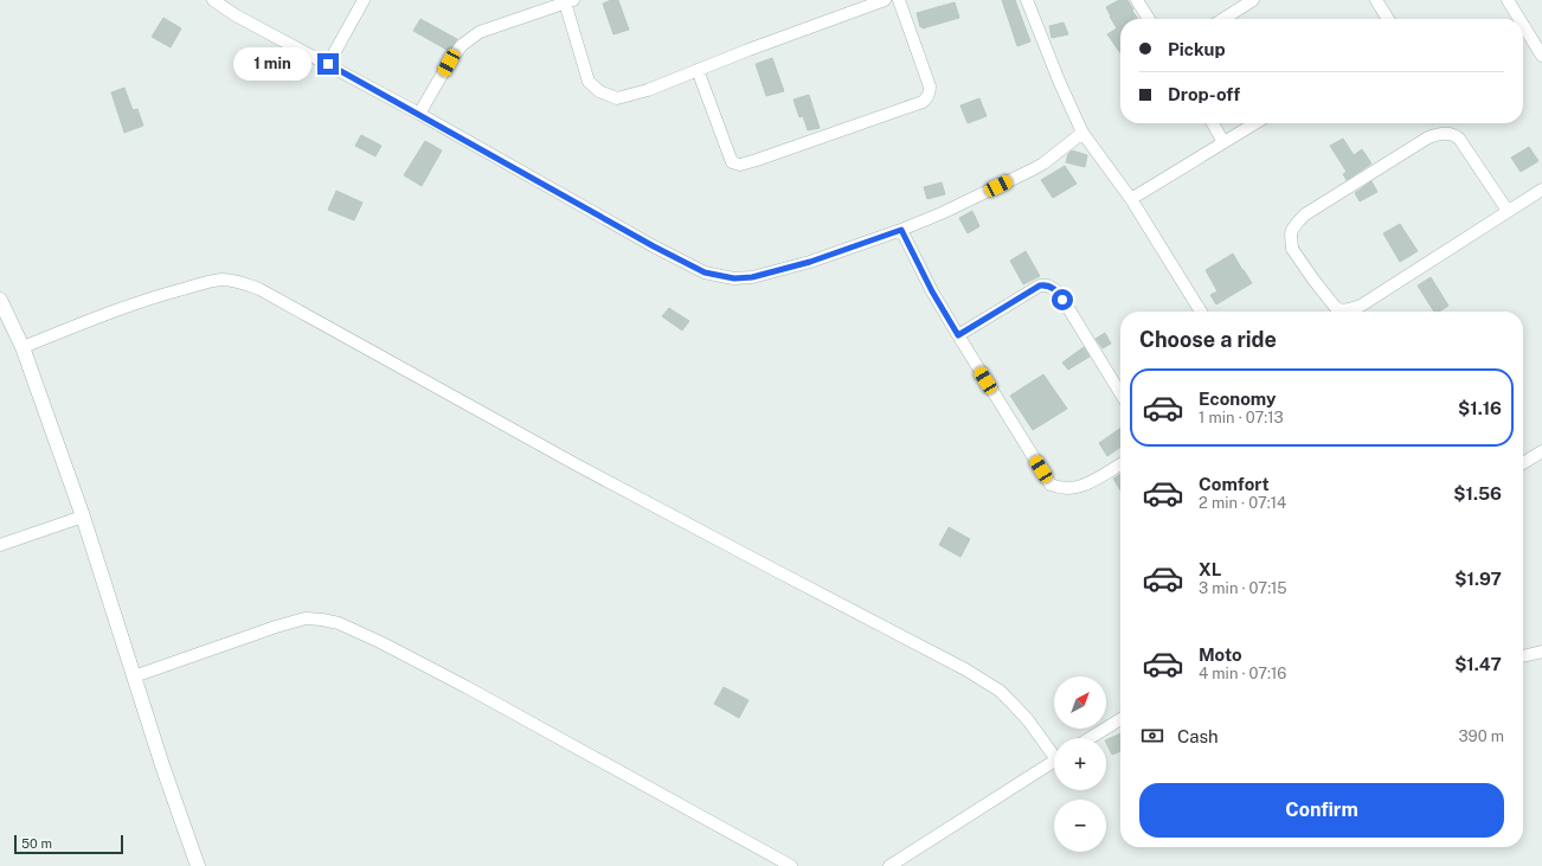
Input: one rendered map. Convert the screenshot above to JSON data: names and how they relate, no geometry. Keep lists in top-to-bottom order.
{
  "scale_bar": "50 m",
  "north": "top right",
  "page": {
    "banner": ["Pickup", "Drop-off"],
    "bubble": "1 min",
    "heading": "Choose a ride",
    "list": [
      {
        "name": "Economy",
        "note": "1 min · 07:13",
        "value": "$1.16"
      },
      {
        "name": "Comfort",
        "note": "2 min · 07:14",
        "value": "$1.56"
      },
      {
        "name": "XL",
        "note": "3 min · 07:15",
        "value": "$1.97"
      },
      {
        "name": "Moto",
        "note": "4 min · 07:16",
        "value": "$1.47"
      }
    ],
    "map_buttons": ["+", "−"],
    "pay": ["Cash", "390 m"],
    "buttons": "Confirm",
    "scale": "50 m"
  }
}
